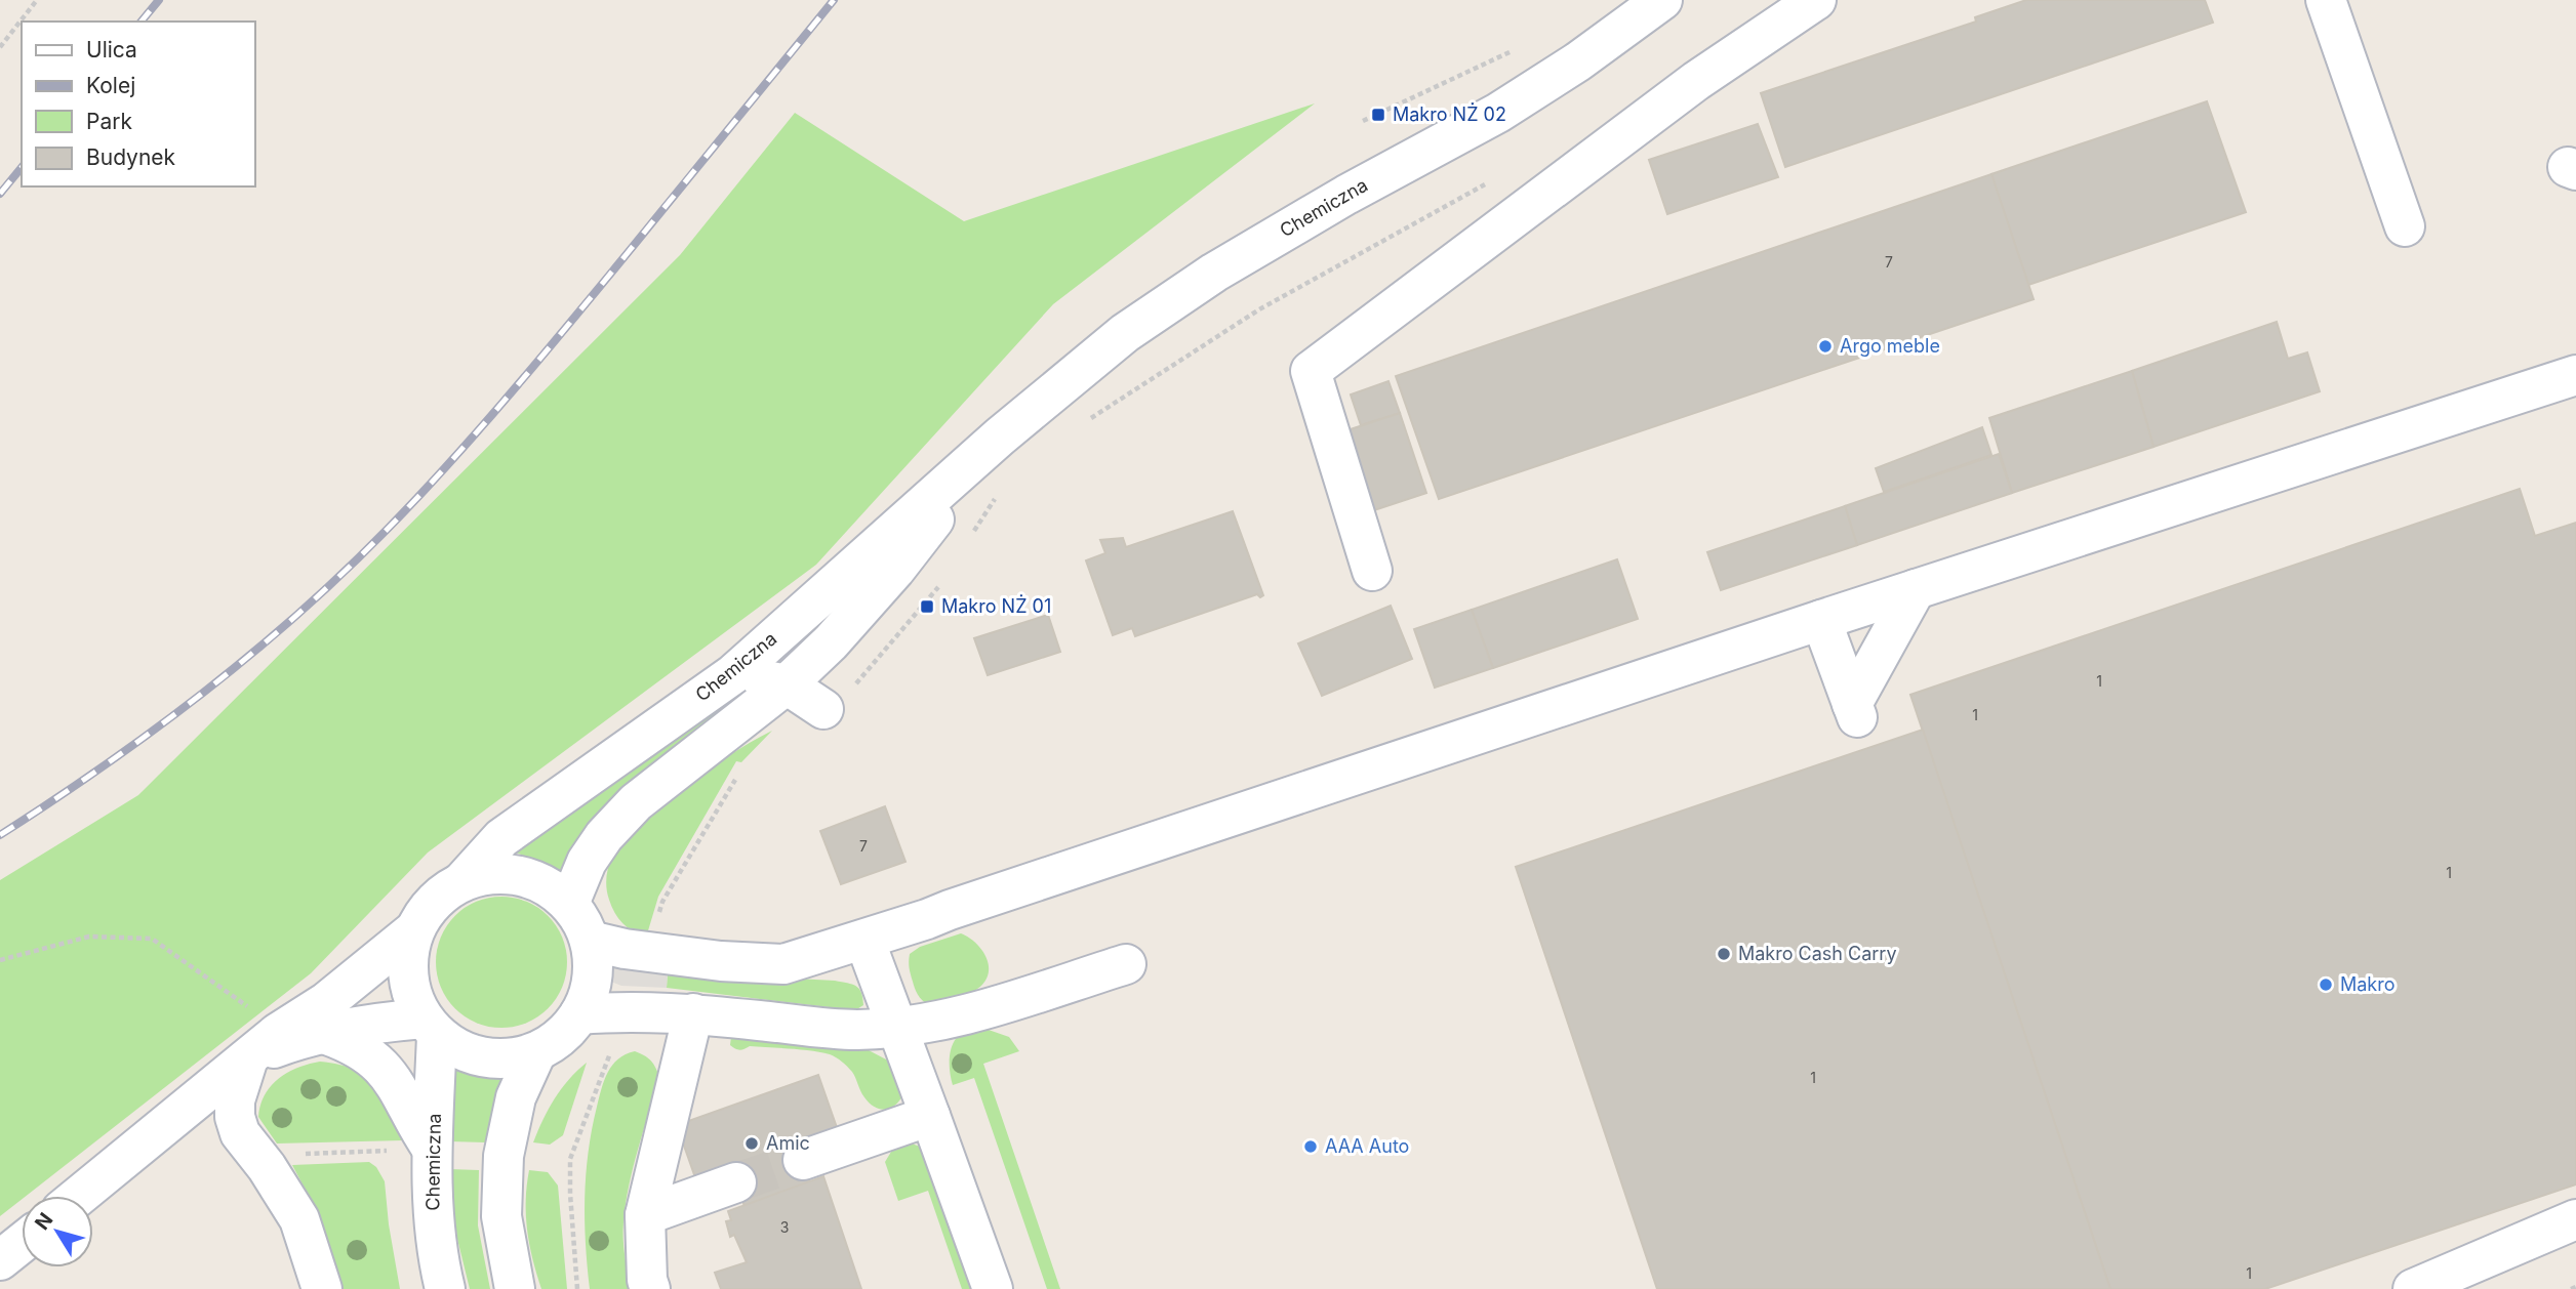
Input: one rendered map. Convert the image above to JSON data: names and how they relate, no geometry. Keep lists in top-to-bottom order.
{
  "streets": {
    "street": ["Chemiczna"]
  },
  "places": {
    "transit": ["Makro NŻ 02", "Makro NŻ 01"],
    "other": [
      "Argo meble",
      "Makro Cash Carry",
      "Makro",
      "Amic",
      "AAA Auto"
    ]
  },
  "house_numbers": [
    "7",
    "1",
    "1",
    "7",
    "1",
    "1",
    "3",
    "1"
  ],
  "legend": [
    "Ulica",
    "Kolej",
    "Park",
    "Budynek"
  ],
  "north": "top left"
}
